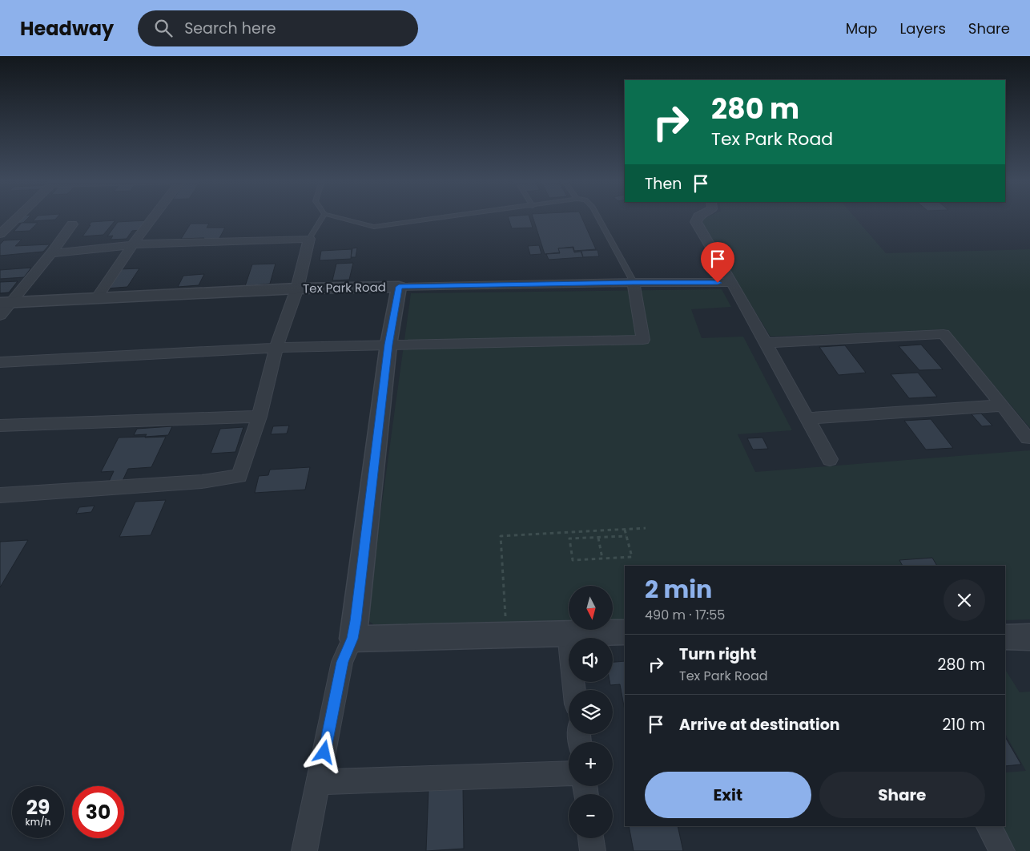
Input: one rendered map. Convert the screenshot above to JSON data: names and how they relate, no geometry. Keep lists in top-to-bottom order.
{
  "streets": {
    "street": ["Tex Park Road"]
  },
  "north": "bottom",
  "page": {
    "header": "Headway",
    "search": "Search here",
    "nav": ["Map", "Layers", "Share"],
    "turn": ["280 m", "Tex Park Road"],
    "then": "Then",
    "heading": ["2 min", "490 m · 17:55"],
    "map_buttons": ["+", "−"],
    "list": [
      {
        "name": "Turn right",
        "note": "Tex Park Road",
        "value": "280 m"
      },
      {
        "name": "Arrive at destination",
        "value": "210 m"
      }
    ],
    "buttons": ["Exit", "Share"],
    "speed": "29 km/h",
    "limit": "30"
  }
}
